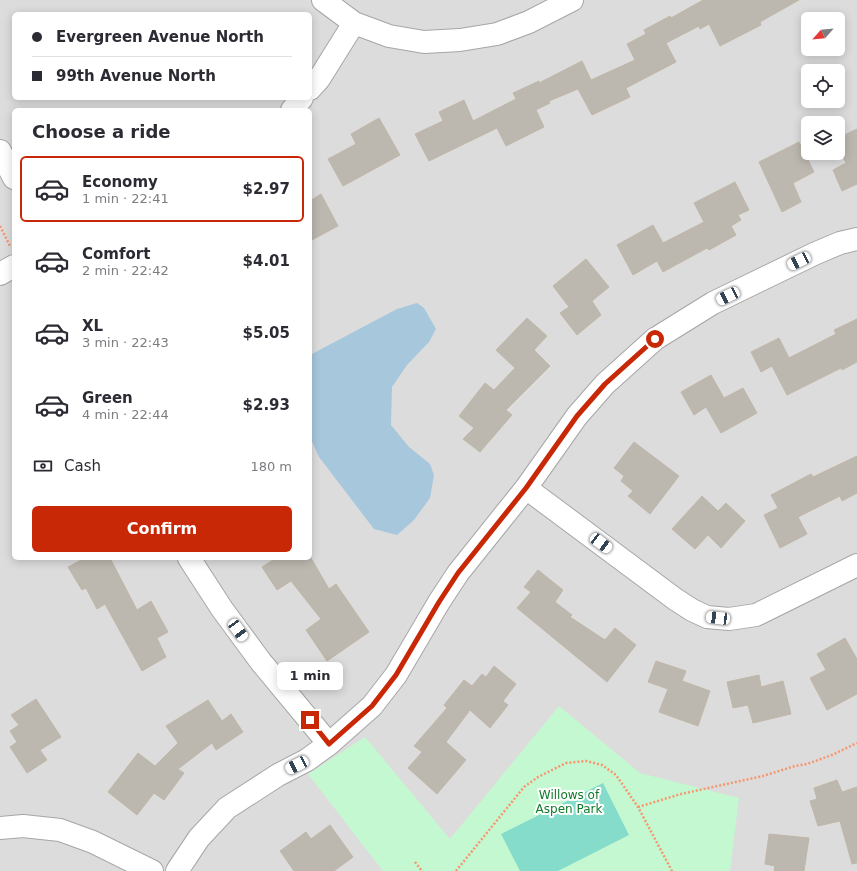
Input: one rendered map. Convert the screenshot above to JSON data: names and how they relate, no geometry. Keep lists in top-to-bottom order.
{
  "parks": ["Willows of Aspen Park"],
  "north": "bottom left",
  "page": {
    "banner": ["Evergreen Avenue North", "99th Avenue North"],
    "heading": "Choose a ride",
    "list": [
      {
        "name": "Economy",
        "note": "1 min · 22:41",
        "value": "$2.97"
      },
      {
        "name": "Comfort",
        "note": "2 min · 22:42",
        "value": "$4.01"
      },
      {
        "name": "XL",
        "note": "3 min · 22:43",
        "value": "$5.05"
      },
      {
        "name": "Green",
        "note": "4 min · 22:44",
        "value": "$2.93"
      }
    ],
    "pay": ["Cash", "180 m"],
    "buttons": "Confirm",
    "bubble": "1 min"
  }
}
